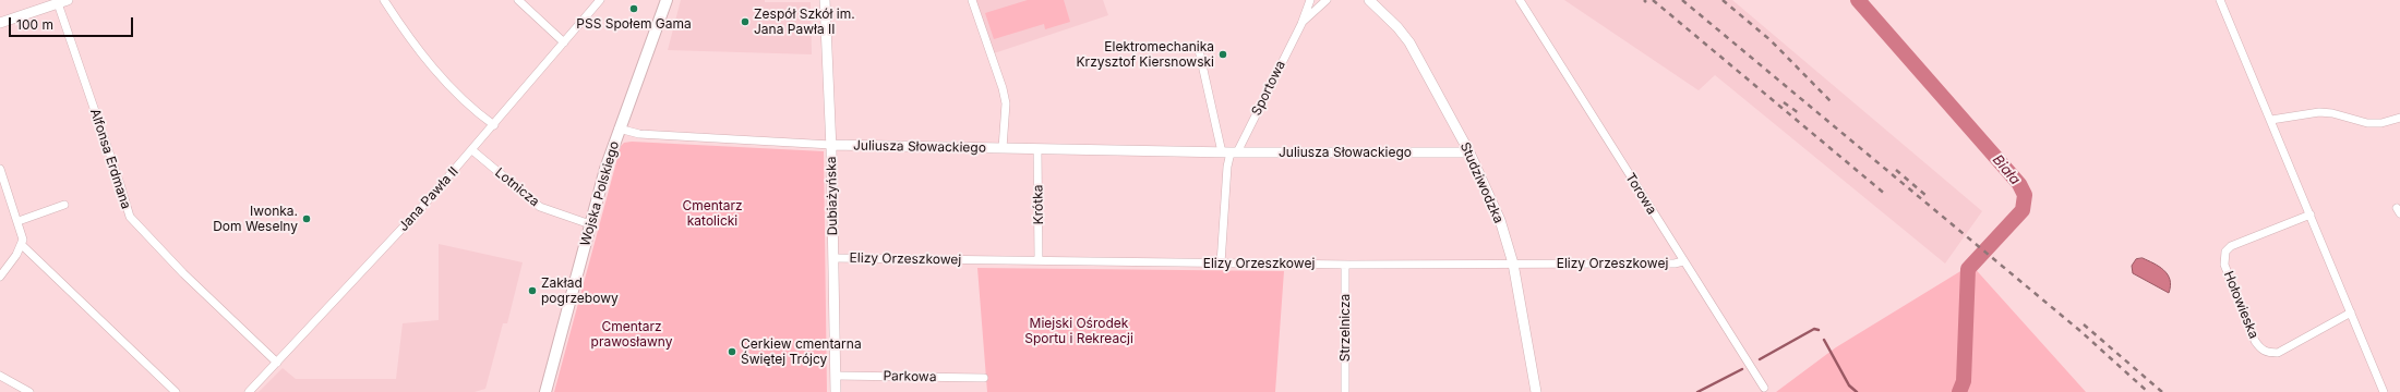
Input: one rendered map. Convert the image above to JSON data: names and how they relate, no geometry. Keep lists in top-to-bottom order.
{
  "streets": {
    "main road": ["Wojska Polskiego"],
    "street": [
      "Sportowa",
      "Juliusza Słowackiego",
      "Alfonsa Erdmana",
      "Studziwodzka",
      "Lotnicza",
      "Torowa",
      "Dubiażyńska",
      "Jana Pawła II",
      "Krótka",
      "Elizy Orzeszkowej",
      "Hołowieska",
      "Strzelnicza",
      "Parkowa"
    ]
  },
  "crossings": [
    ["Sportowa", "Juliusza Słowackiego"],
    ["Sportowa", "Elizy Orzeszkowej"],
    ["Juliusza Słowackiego", "Studziwodzka"],
    ["Juliusza Słowackiego", "Wojska Polskiego"],
    ["Juliusza Słowackiego", "Dubiażyńska"],
    ["Juliusza Słowackiego", "Krótka"],
    ["Alfonsa Erdmana", "Jana Pawła II"],
    ["Studziwodzka", "Elizy Orzeszkowej"],
    ["Lotnicza", "Wojska Polskiego"],
    ["Lotnicza", "Jana Pawła II"],
    ["Torowa", "Elizy Orzeszkowej"],
    ["Dubiażyńska", "Elizy Orzeszkowej"],
    ["Dubiażyńska", "Parkowa"],
    ["Krótka", "Elizy Orzeszkowej"],
    ["Elizy Orzeszkowej", "Strzelnicza"]
  ],
  "water": ["Biała"],
  "parks": ["Cmentarz katolicki", "Miejski Ośrodek Sportu i Rekreacji", "Cmentarz prawosławny"],
  "places": [
    "PSS Społem Gama",
    "Zespół Szkół im. Jana Pawła II",
    "Elektromechanika Krzysztof Kiersnowski",
    "Iwonka. Dom Weselny",
    "Zakład pogrzebowy",
    "Cerkiew cmentarna Świętej Trójcy"
  ],
  "scale_bar": "100 m"
}
